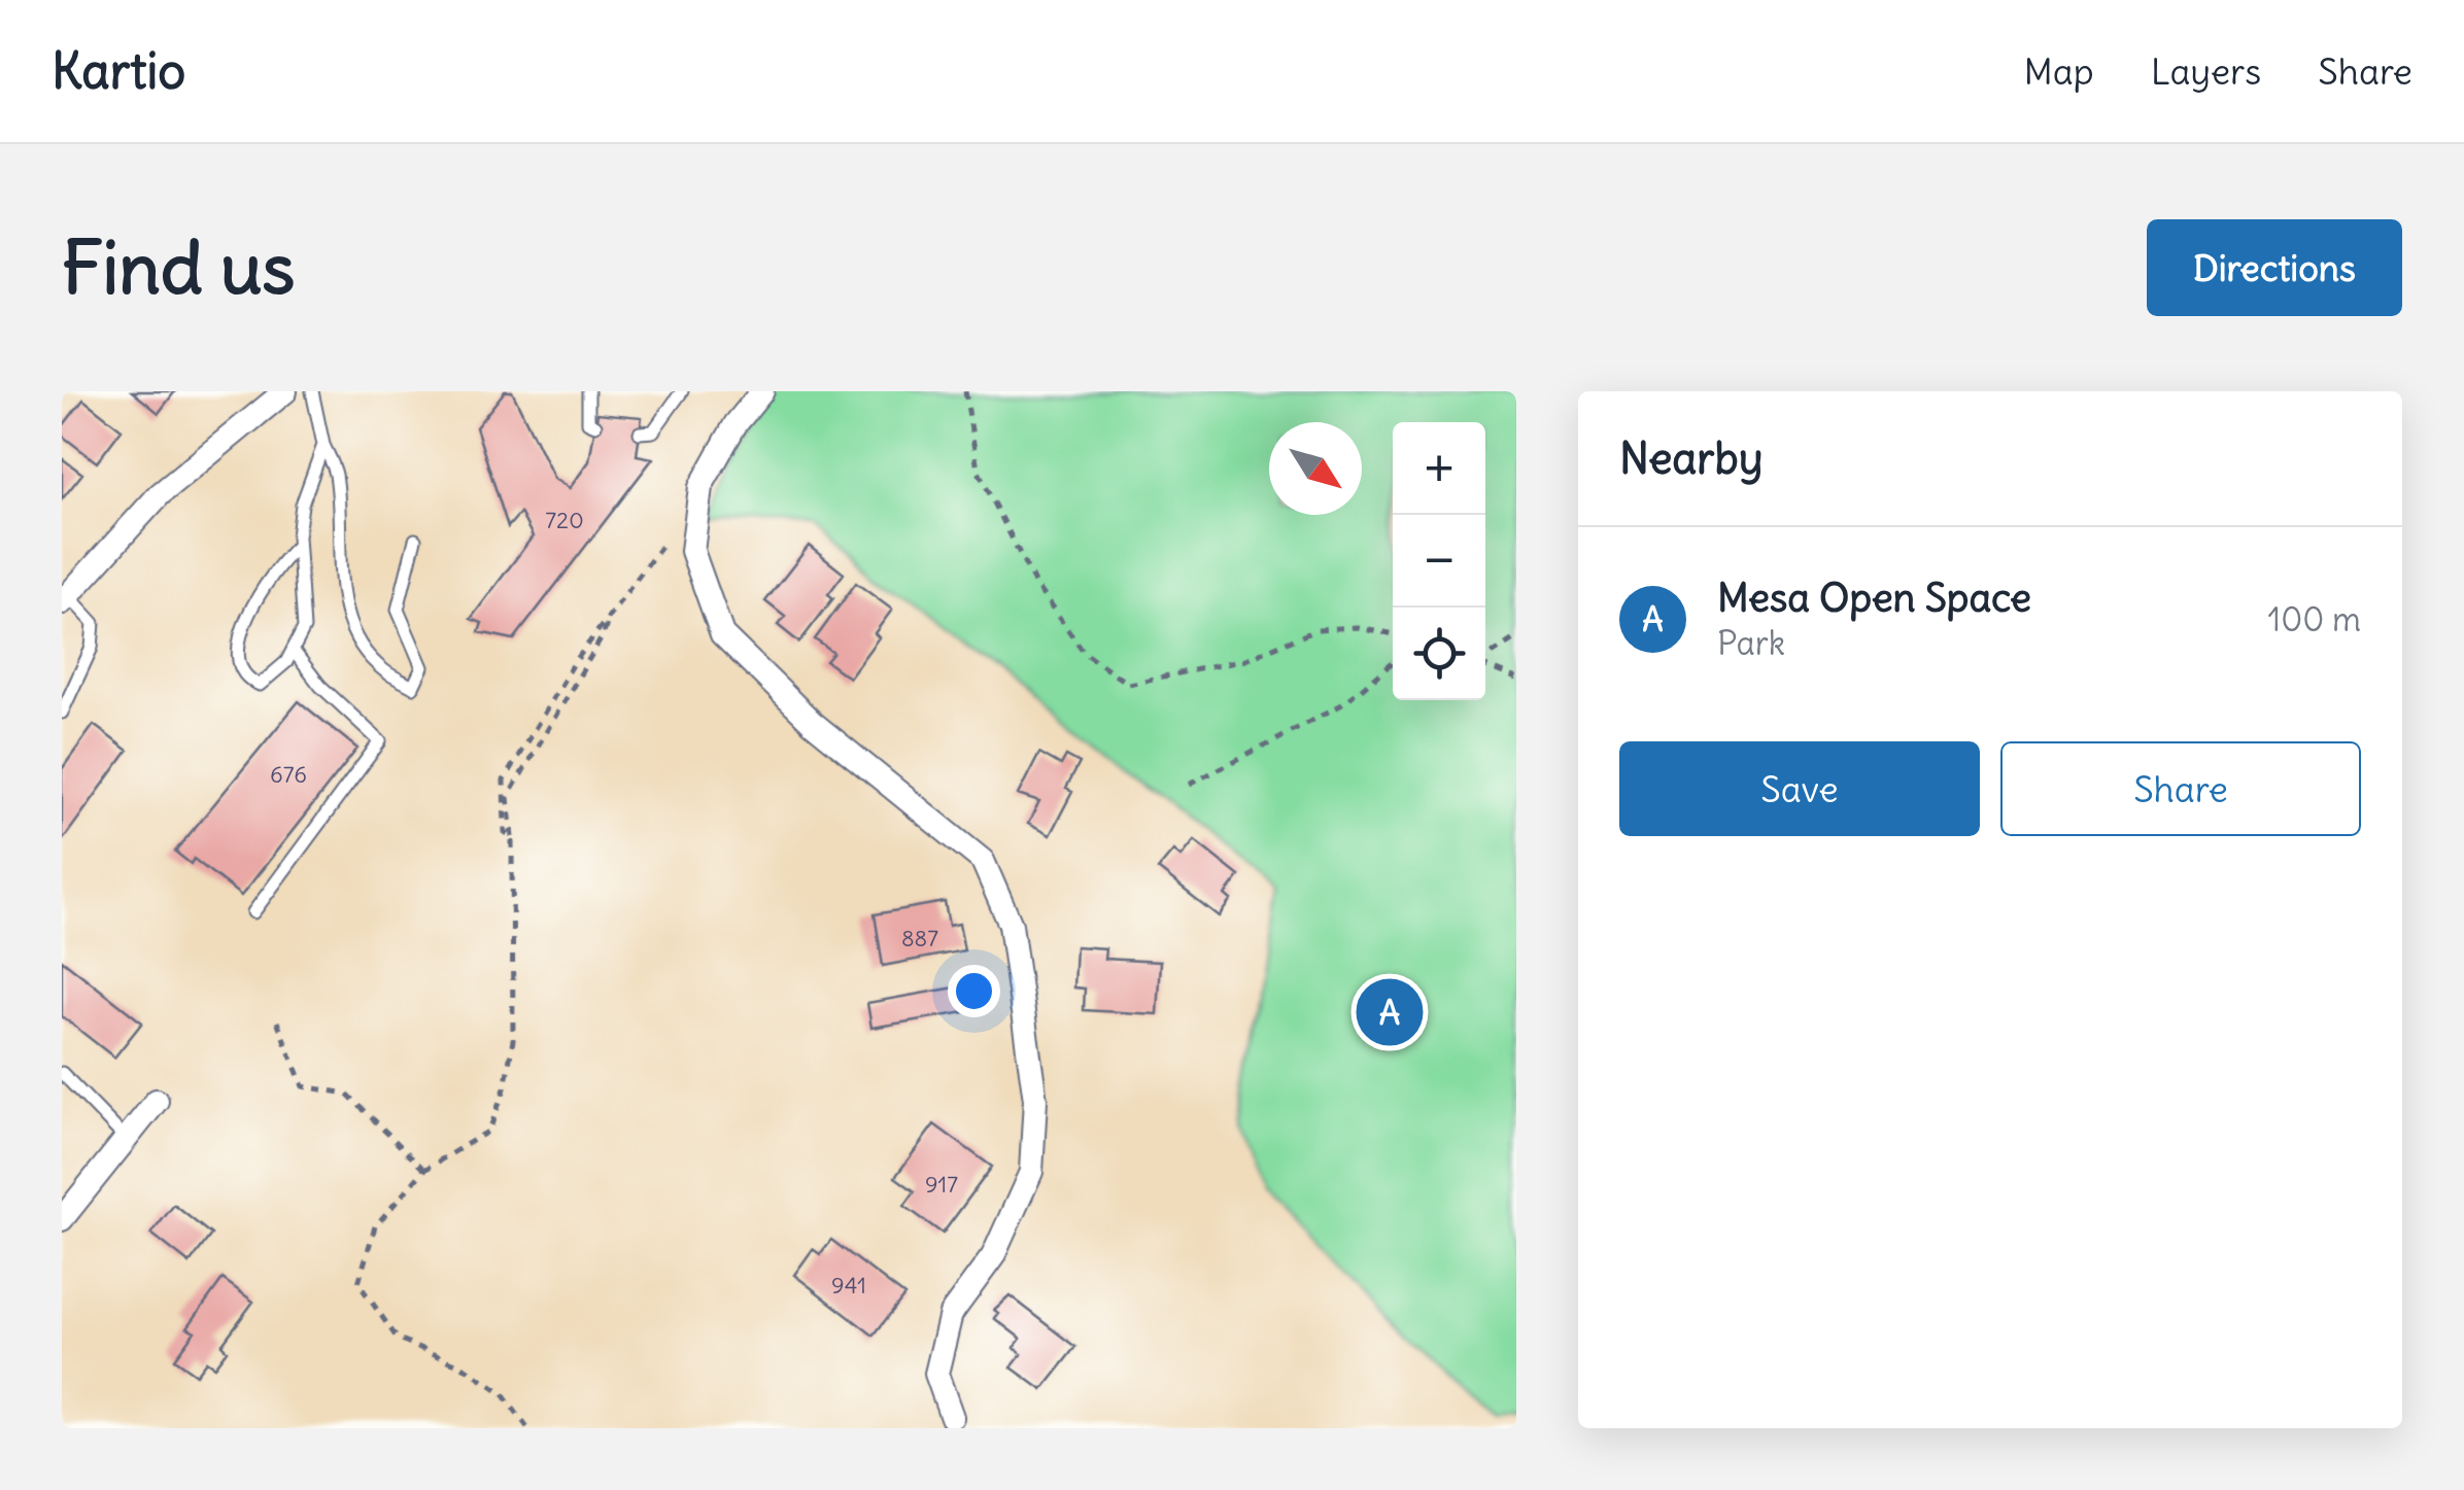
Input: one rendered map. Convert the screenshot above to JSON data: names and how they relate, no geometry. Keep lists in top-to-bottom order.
{
  "house_numbers": [
    "720",
    "676",
    "887",
    "917",
    "941"
  ],
  "north": "bottom right",
  "page": {
    "header": "Kartio",
    "nav": ["Map", "Layers", "Share"],
    "buttons": [
      "Directions",
      ["Save", "Share"]
    ],
    "title": "Find us",
    "heading": "Nearby",
    "map_buttons": ["+", "−"],
    "list": [
      {
        "mark": "A",
        "name": "Mesa Open Space",
        "note": "Park",
        "value": "100 m"
      }
    ],
    "pins": "A"
  }
}
